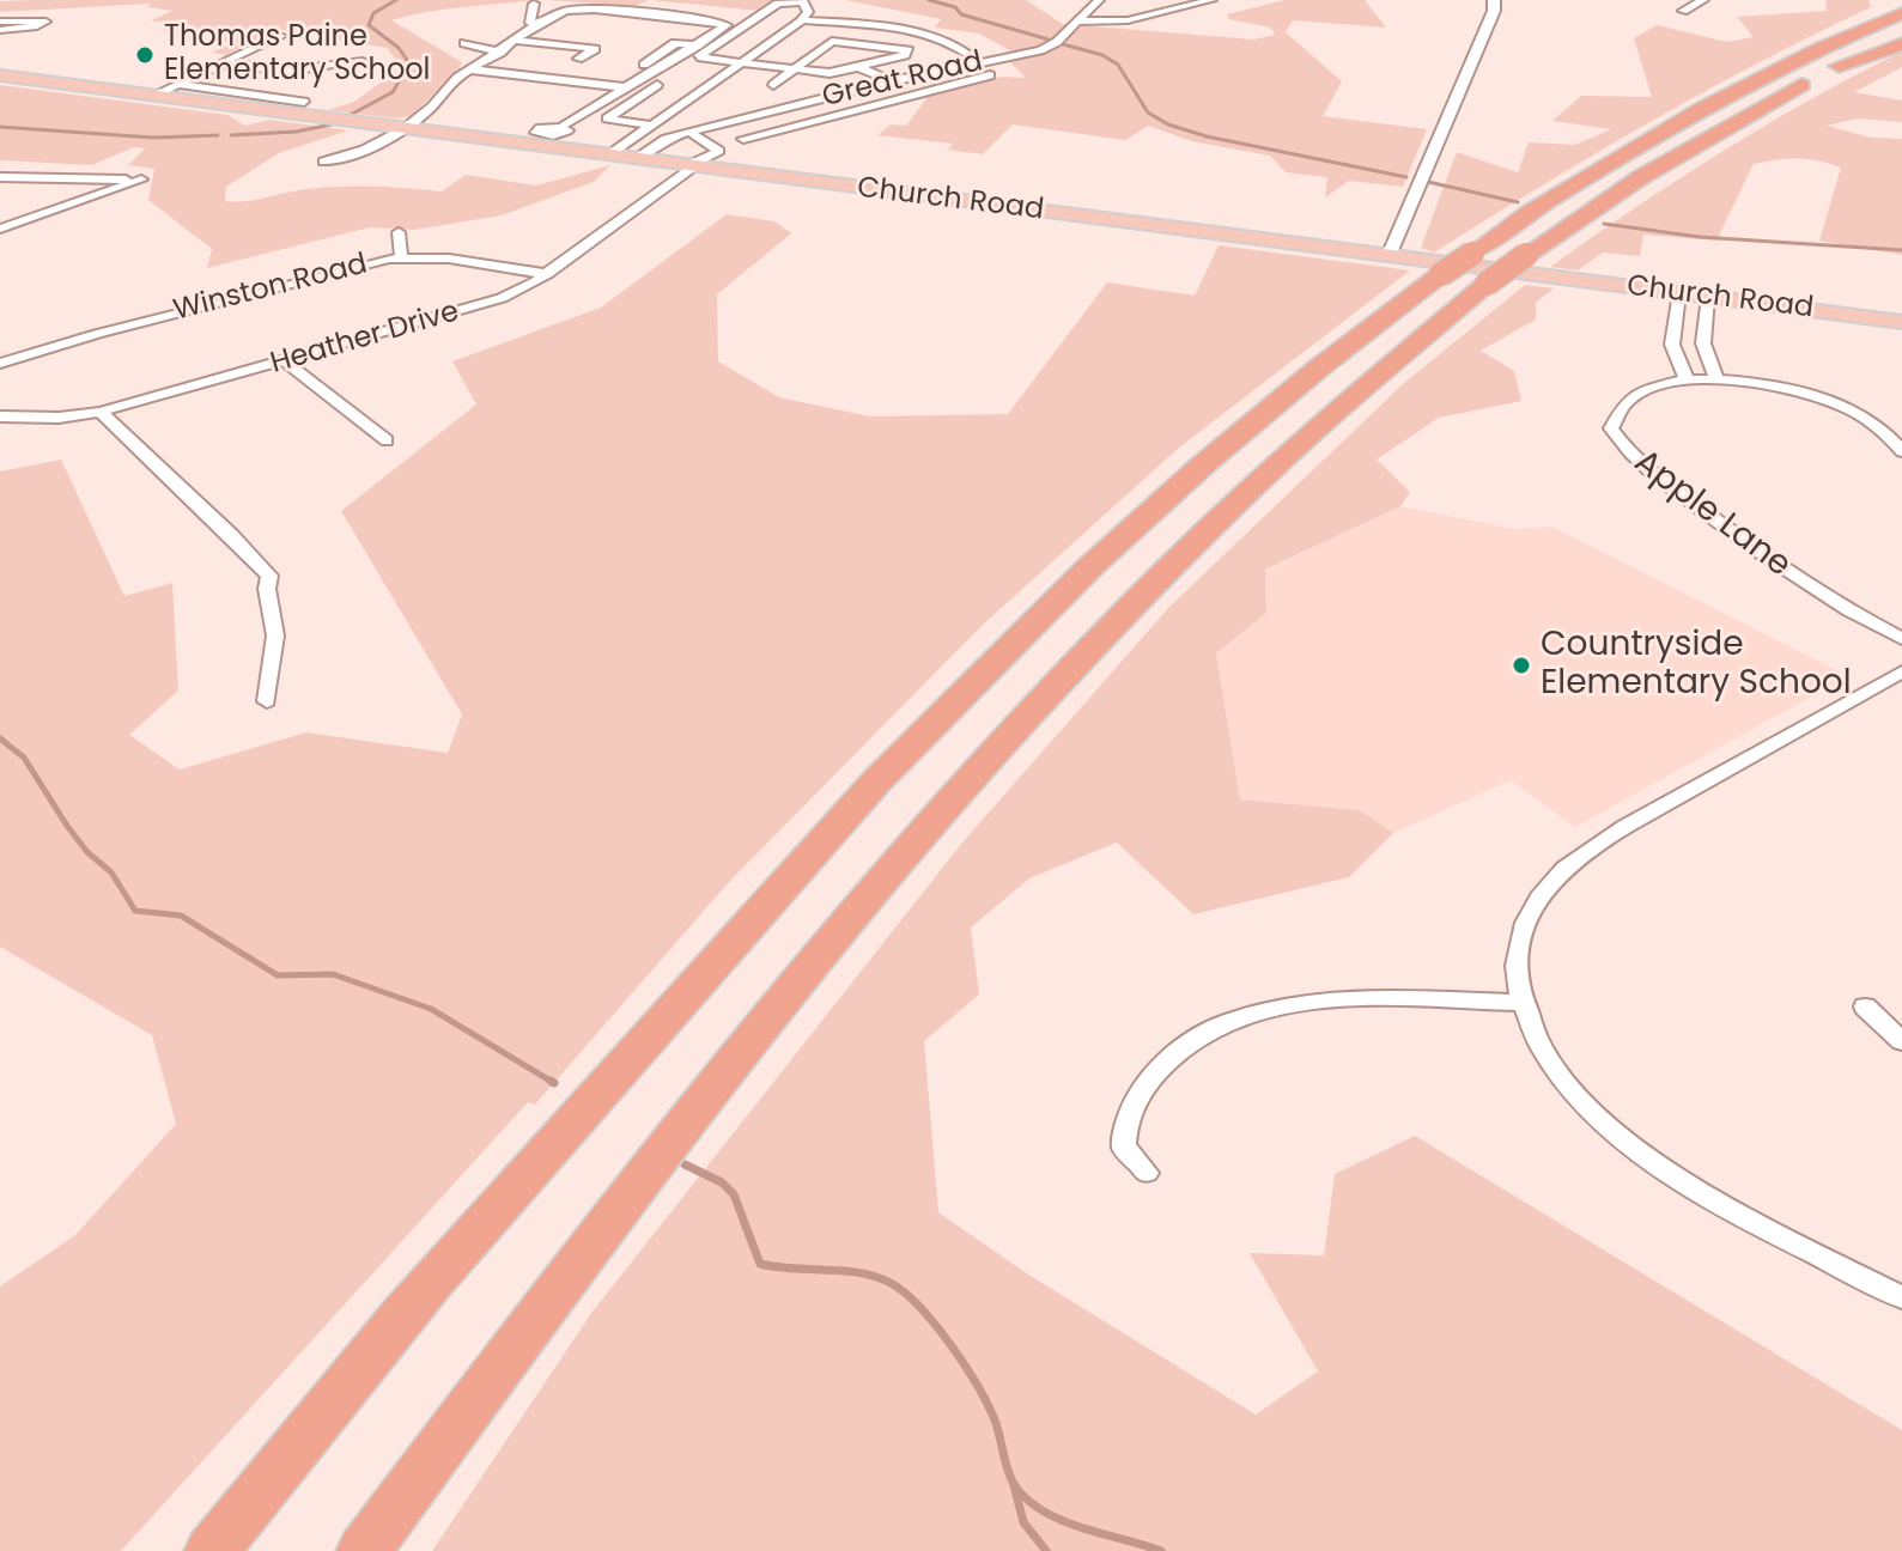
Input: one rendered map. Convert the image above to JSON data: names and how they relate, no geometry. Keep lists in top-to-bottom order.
{
  "streets": {
    "main road": ["Church Road"],
    "street": [
      "Great Road",
      "Winston Road",
      "Heather Drive",
      "Apple Lane"
    ]
  },
  "crossings": [
    ["Great Road", "Church Road"],
    ["Church Road", "Heather Drive"],
    ["Winston Road", "Heather Drive"]
  ],
  "places": ["Thomas Paine Elementary School", "Countryside Elementary School"]
}
